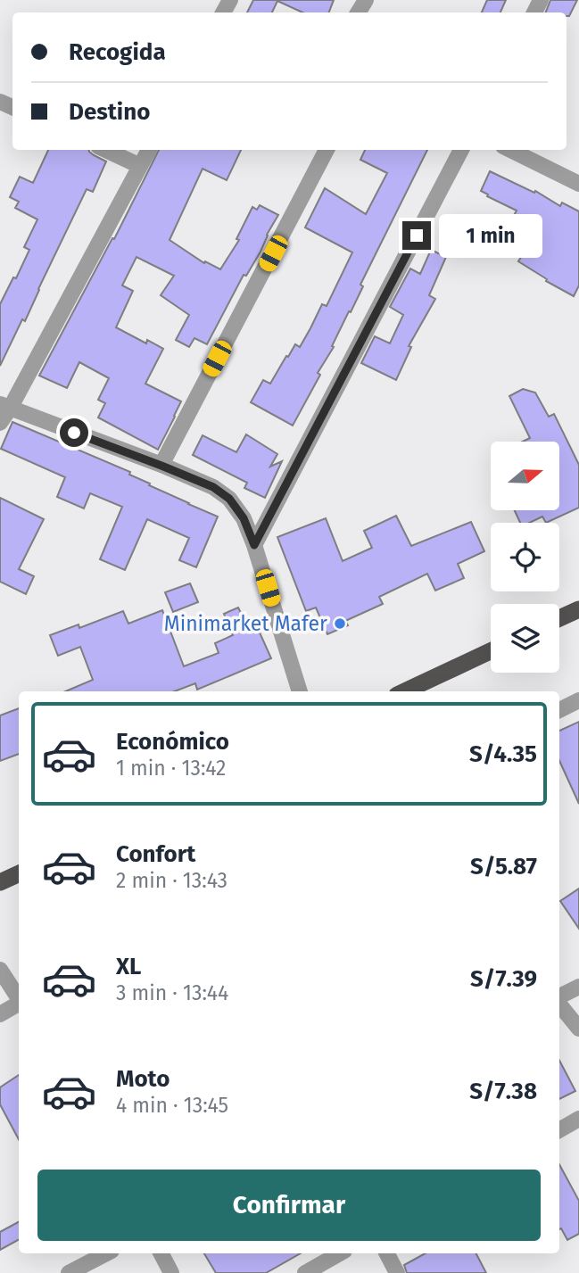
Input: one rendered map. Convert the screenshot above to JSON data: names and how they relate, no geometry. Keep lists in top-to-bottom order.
{
  "places": ["Minimarket Mafer"],
  "north": "right",
  "page": {
    "banner": ["Recogida", "Destino"],
    "bubble": "1 min",
    "list": [
      {
        "name": "Económico",
        "note": "1 min · 13:42",
        "value": "S/4.35"
      },
      {
        "name": "Confort",
        "note": "2 min · 13:43",
        "value": "S/5.87"
      },
      {
        "name": "XL",
        "note": "3 min · 13:44",
        "value": "S/7.39"
      },
      {
        "name": "Moto",
        "note": "4 min · 13:45",
        "value": "S/7.38"
      }
    ],
    "buttons": "Confirmar"
  }
}
